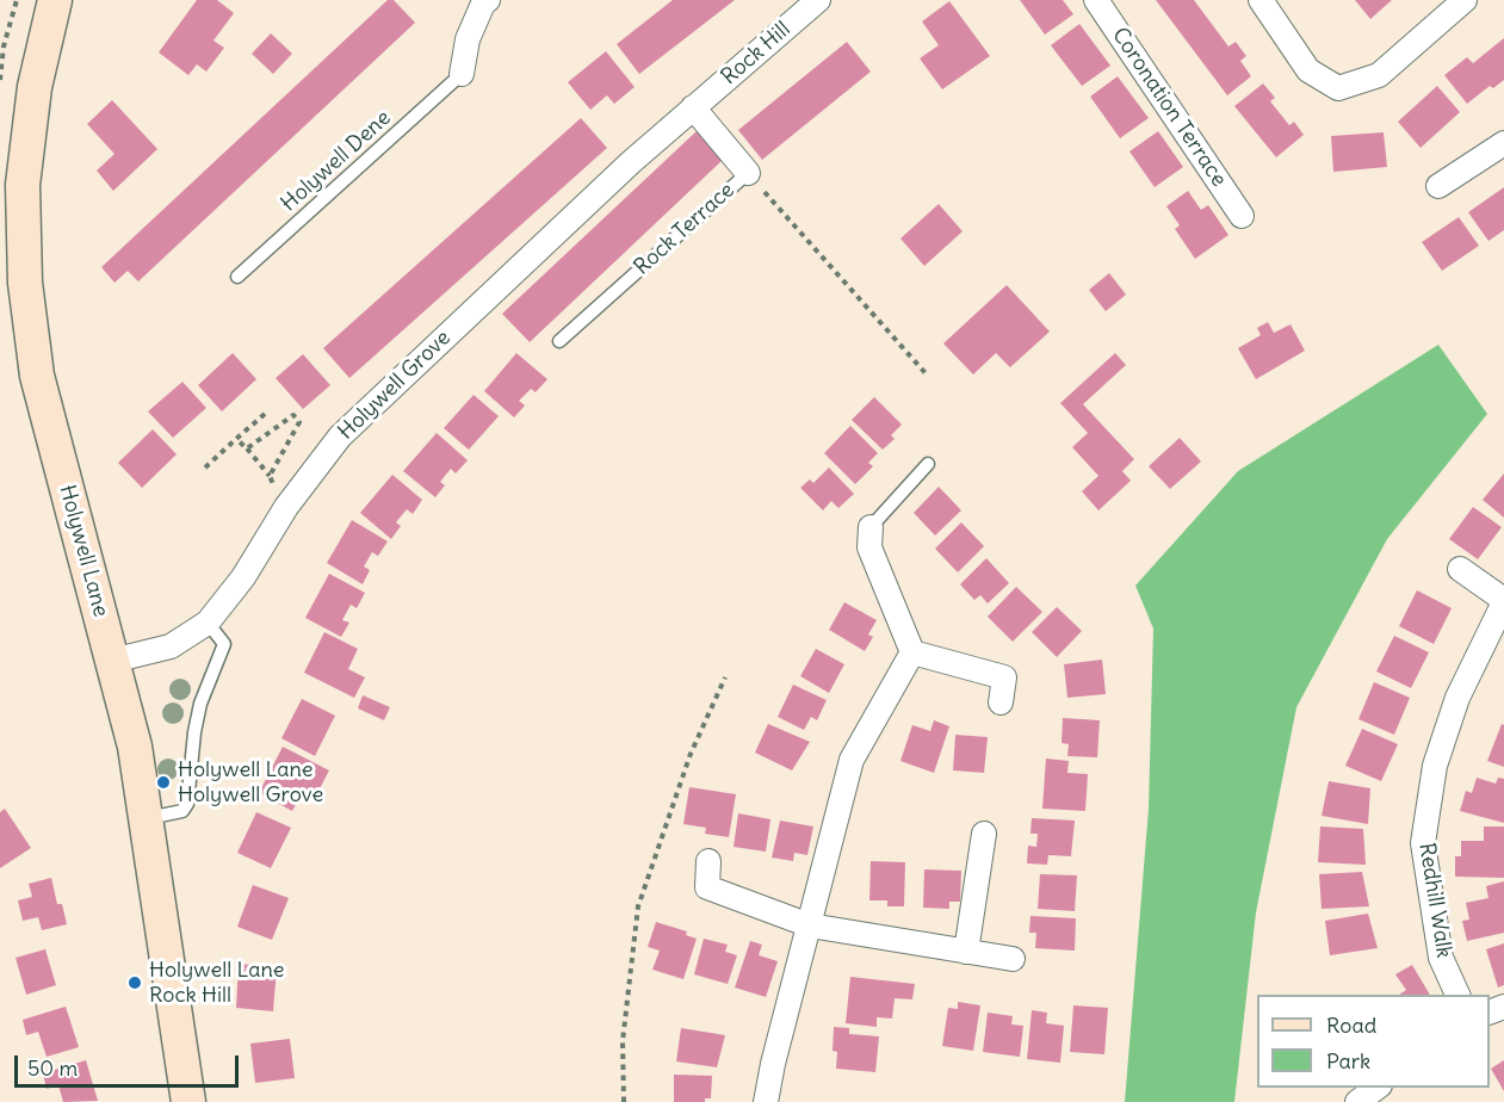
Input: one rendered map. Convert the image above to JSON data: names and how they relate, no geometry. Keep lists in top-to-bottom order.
{
  "streets": {
    "main road": ["Holywell Lane"],
    "street": [
      "Rock Hill",
      "Coronation Terrace",
      "Rock Terrace",
      "Holywell Grove",
      "Redhill Walk"
    ],
    "lane": ["Holywell Dene"]
  },
  "crossings": [
    ["Rock Hill", "Rock Terrace"],
    ["Rock Hill", "Holywell Grove"],
    ["Rock Terrace", "Holywell Grove"],
    ["Holywell Grove", "Holywell Lane"]
  ],
  "places": ["Holywell Lane Holywell Grove", "Holywell Lane Rock Hill"],
  "legend": ["Road", "Park"],
  "scale_bar": "50 m"
}
